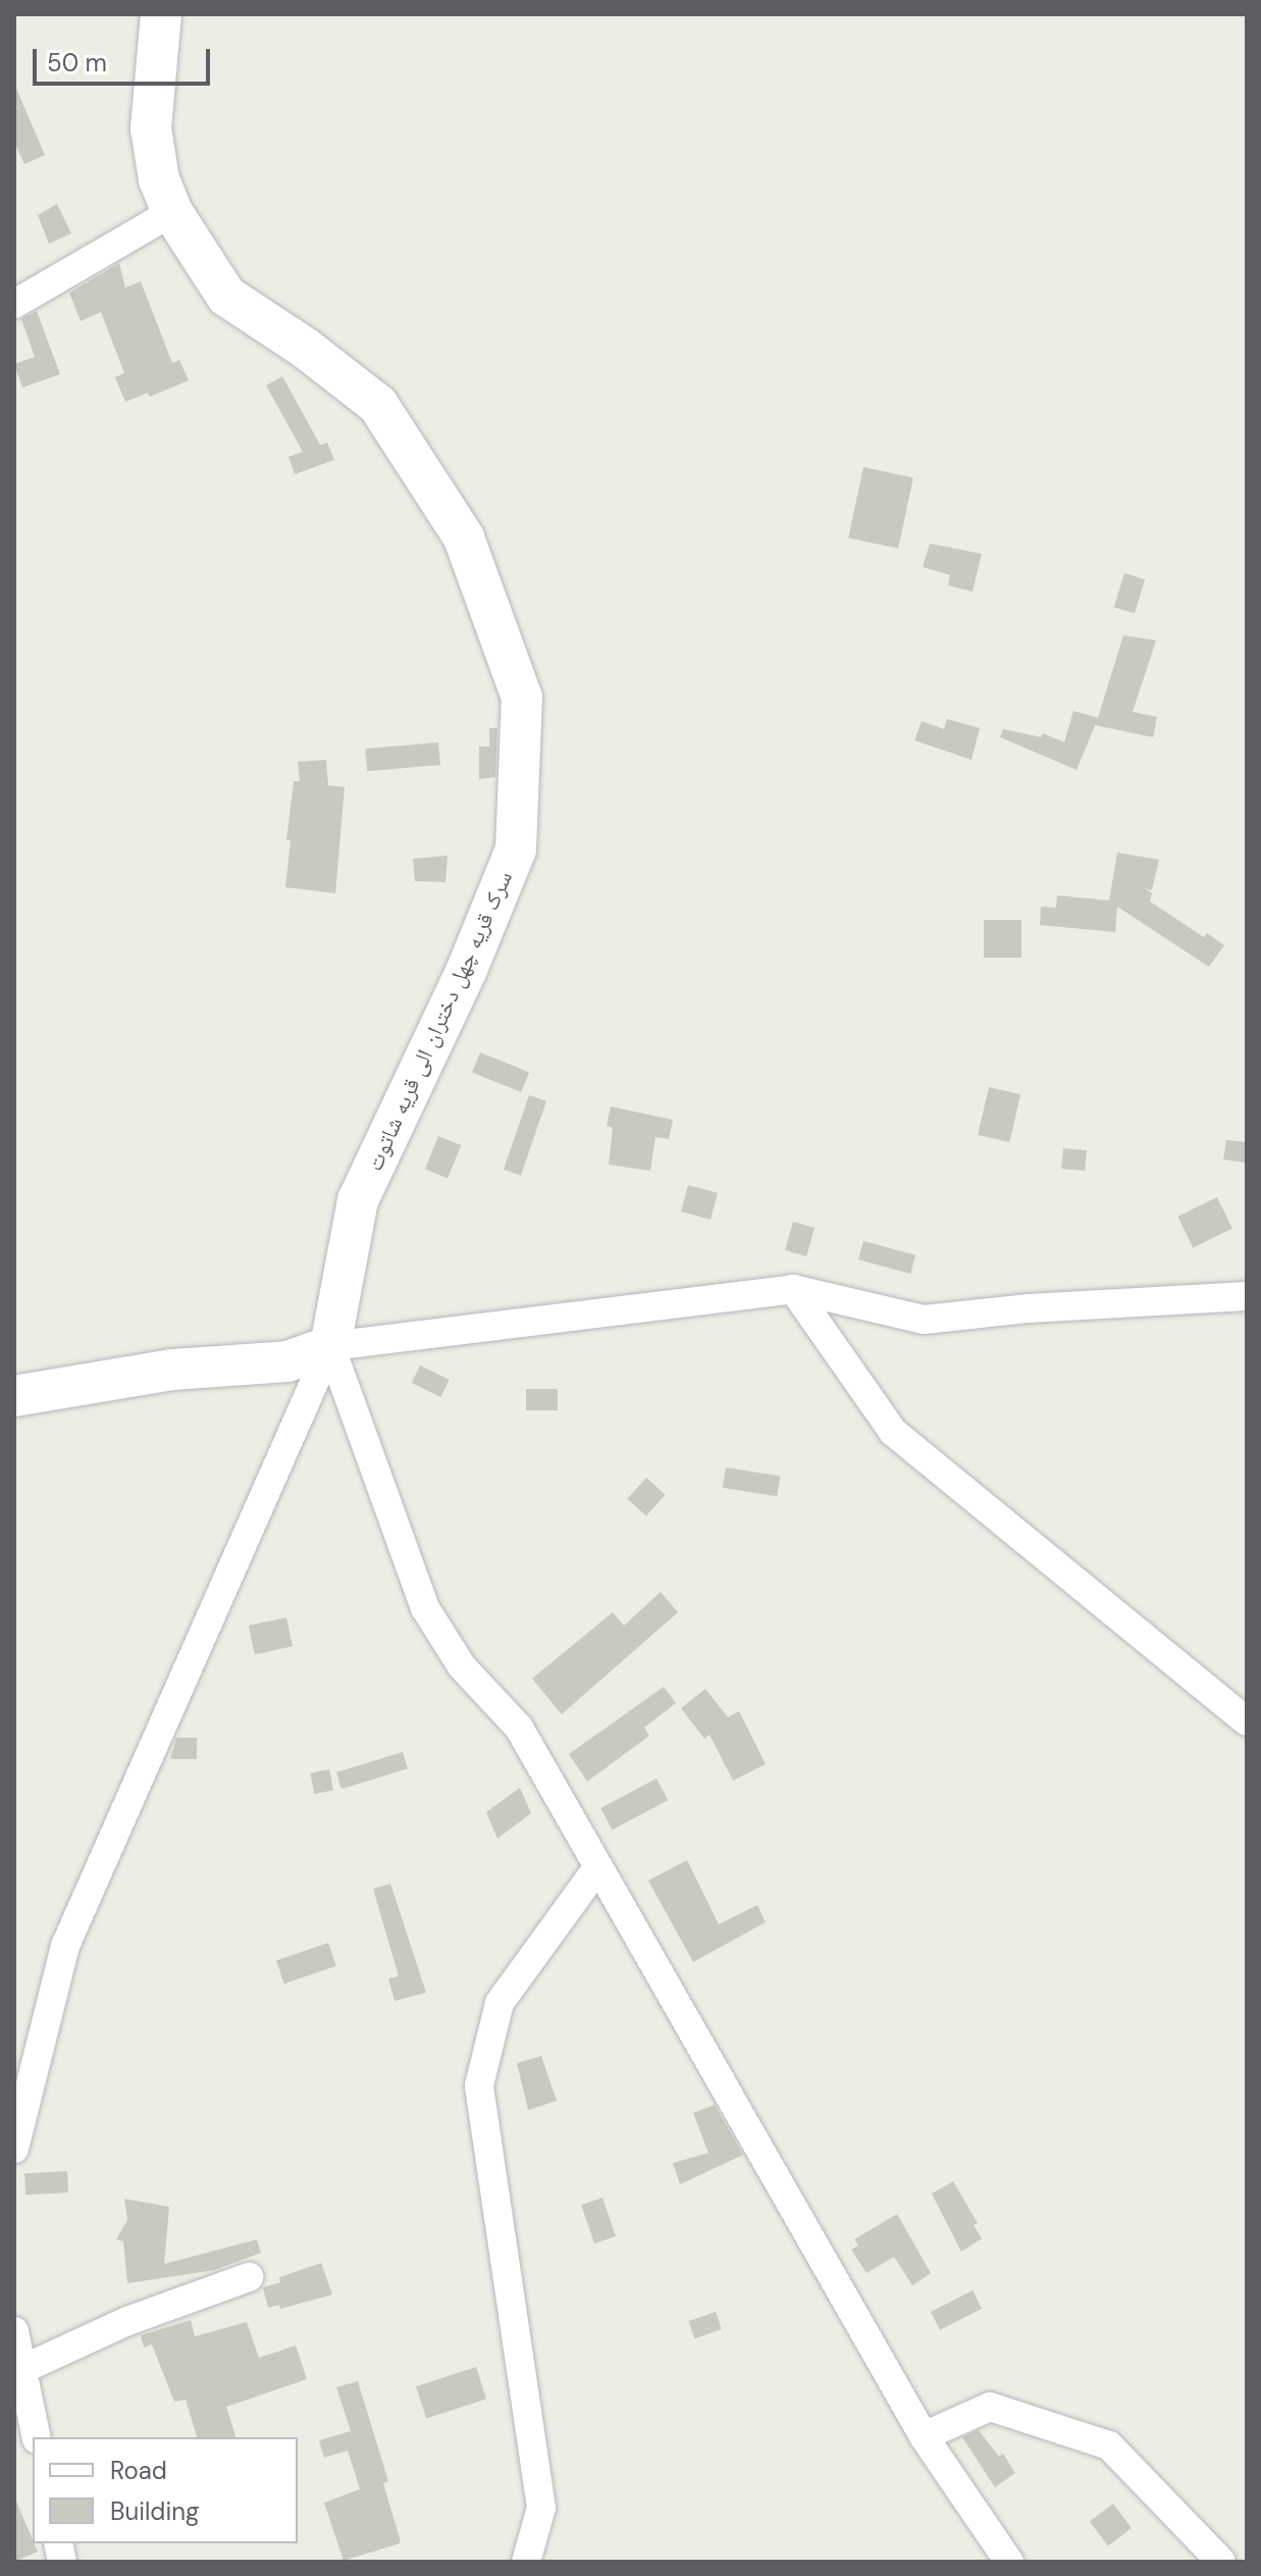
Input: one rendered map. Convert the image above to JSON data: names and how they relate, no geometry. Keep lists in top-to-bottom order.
{
  "streets": {
    "street": ["سرک قریه چهل دختران الی قریه شاتوت"]
  },
  "legend": ["Road", "Building"],
  "scale_bar": "50 m"
}
